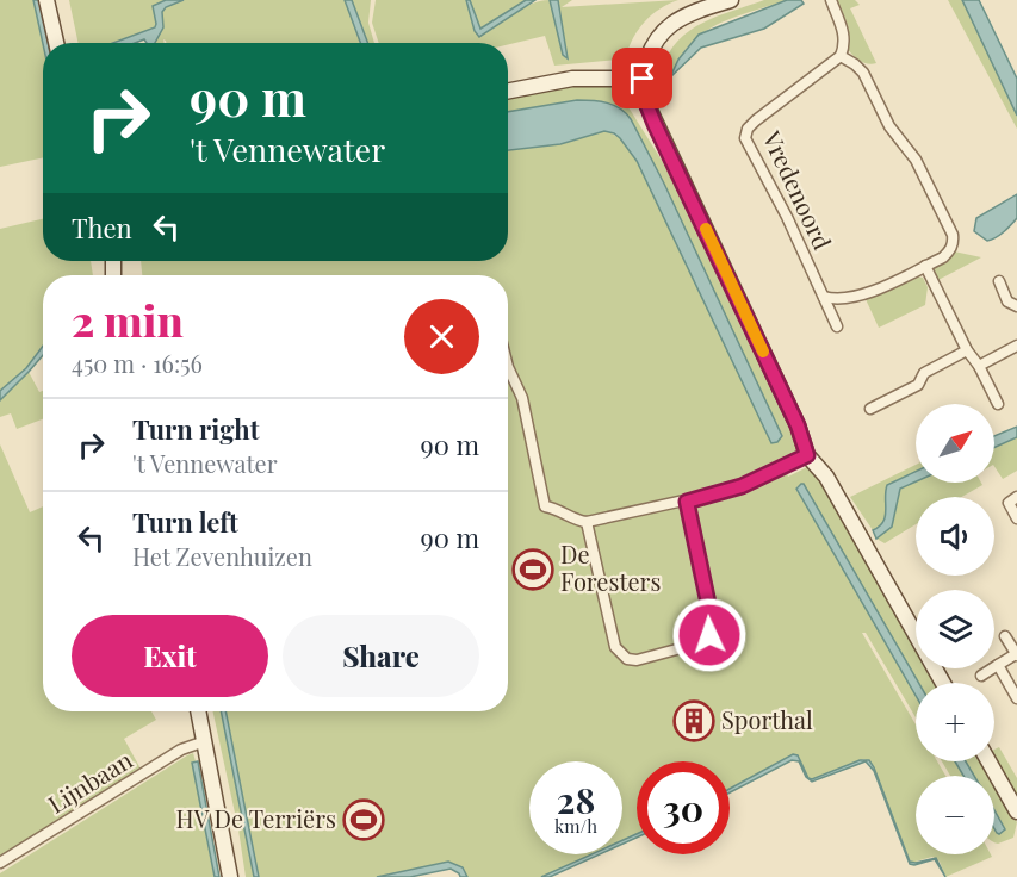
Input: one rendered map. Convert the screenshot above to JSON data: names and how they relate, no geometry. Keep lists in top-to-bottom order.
{
  "streets": {
    "street": ["Vredenoord", "Lijnbaan"]
  },
  "places": {
    "sports": ["De Foresters", "HV De Terriërs"],
    "building": ["Sporthal"]
  },
  "north": "top right",
  "page": {
    "turn": ["90 m", "'t Vennewater"],
    "then": "Then",
    "heading": ["2 min", "450 m · 16:56"],
    "list": [
      {
        "name": "Turn right",
        "note": "'t Vennewater",
        "value": "90 m"
      },
      {
        "name": "Turn left",
        "note": "Het Zevenhuizen",
        "value": "90 m"
      }
    ],
    "map_buttons": ["+", "−"],
    "buttons": ["Exit", "Share"],
    "speed": "28 km/h",
    "limit": "30"
  }
}
